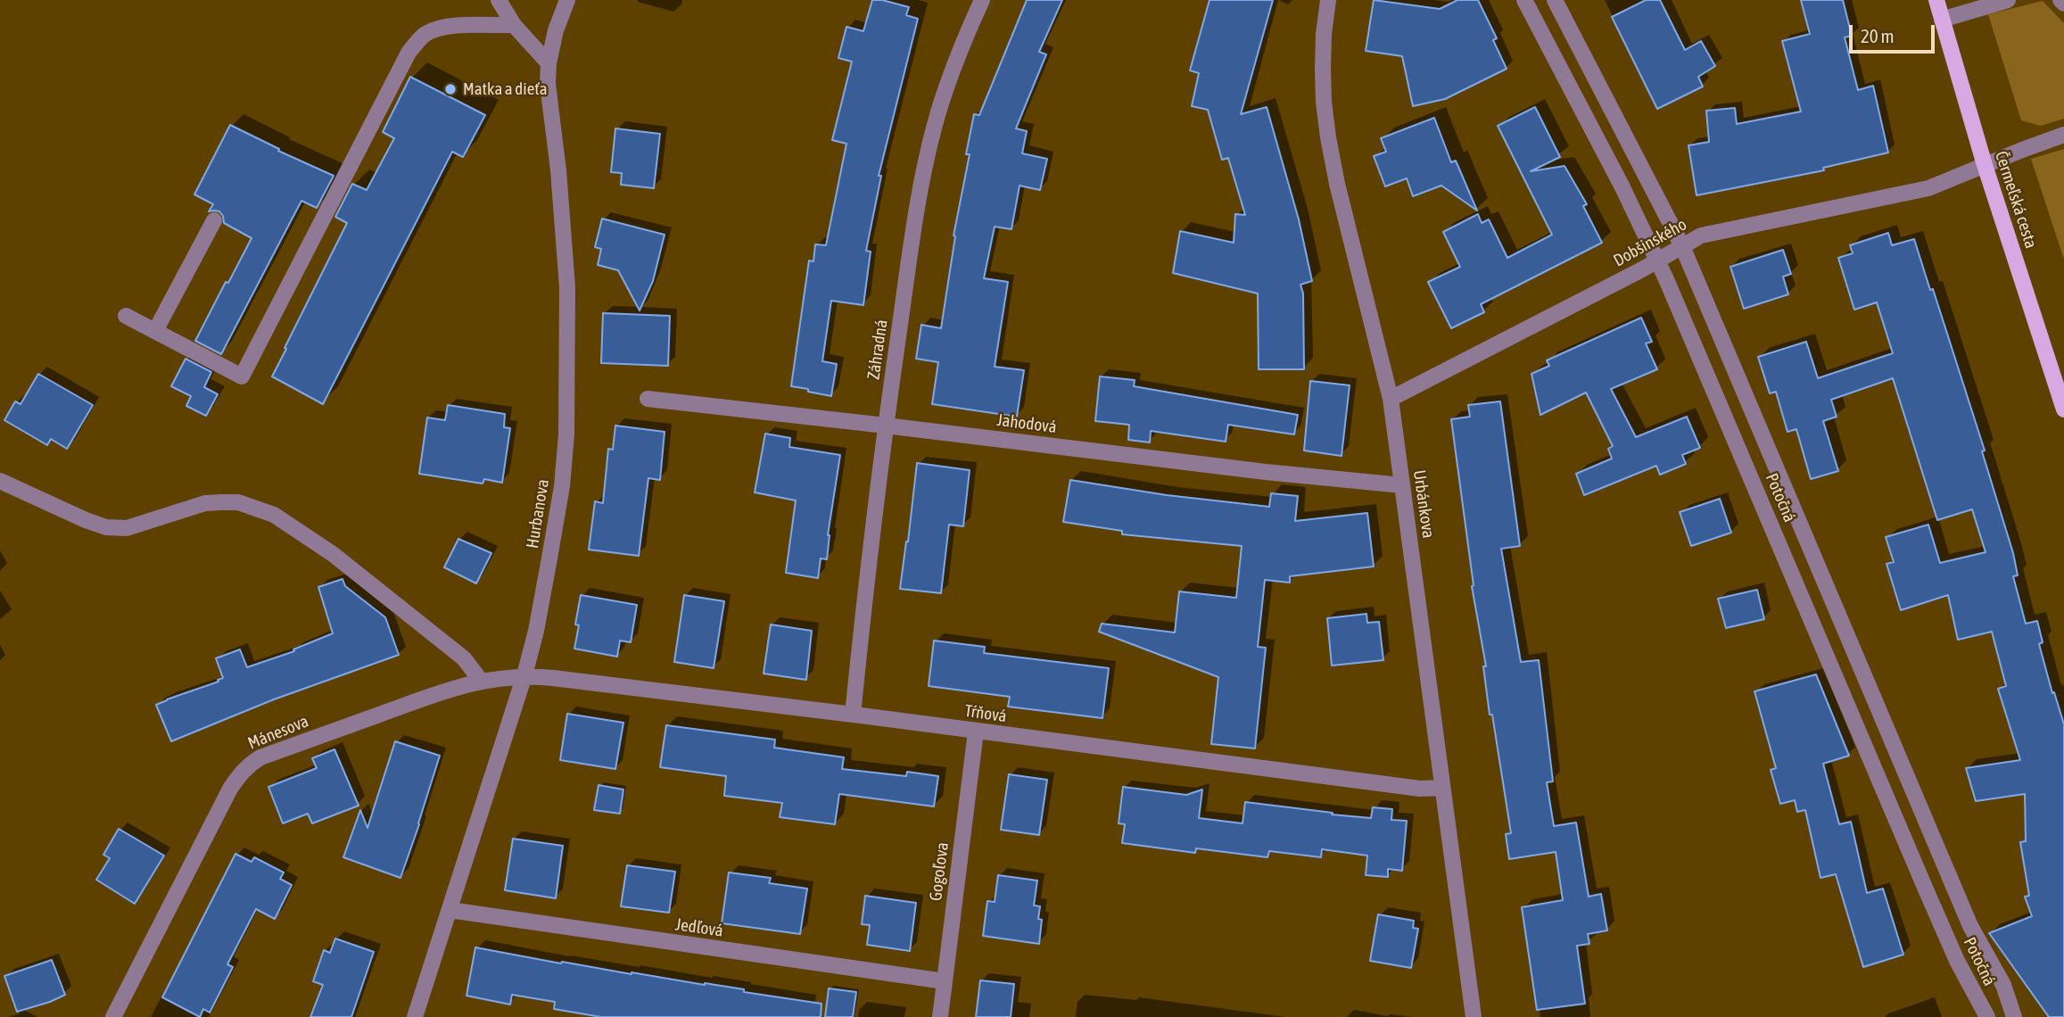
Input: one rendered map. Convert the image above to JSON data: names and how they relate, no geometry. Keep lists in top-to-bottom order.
{
  "streets": {
    "main road": ["Čermeľská cesta"],
    "street": [
      "Dobšinského",
      "Záhradná",
      "Jahodová",
      "Potočná",
      "Urbánkova",
      "Hurbanova",
      "Tŕňová",
      "Mánesova",
      "Gogoľova",
      "Jedľová"
    ]
  },
  "crossings": [
    ["Čermeľská cesta", "Dobšinského"],
    ["Dobšinského", "Potočná"],
    ["Dobšinského", "Urbánkova"],
    ["Záhradná", "Jahodová"],
    ["Záhradná", "Tŕňová"],
    ["Jahodová", "Urbánkova"],
    ["Urbánkova", "Tŕňová"],
    ["Hurbanova", "Tŕňová"],
    ["Hurbanova", "Mánesova"],
    ["Hurbanova", "Jedľová"],
    ["Tŕňová", "Mánesova"],
    ["Tŕňová", "Gogoľova"],
    ["Gogoľova", "Jedľová"]
  ],
  "places": ["Matka a dieťa"],
  "scale_bar": "20 m"
}
